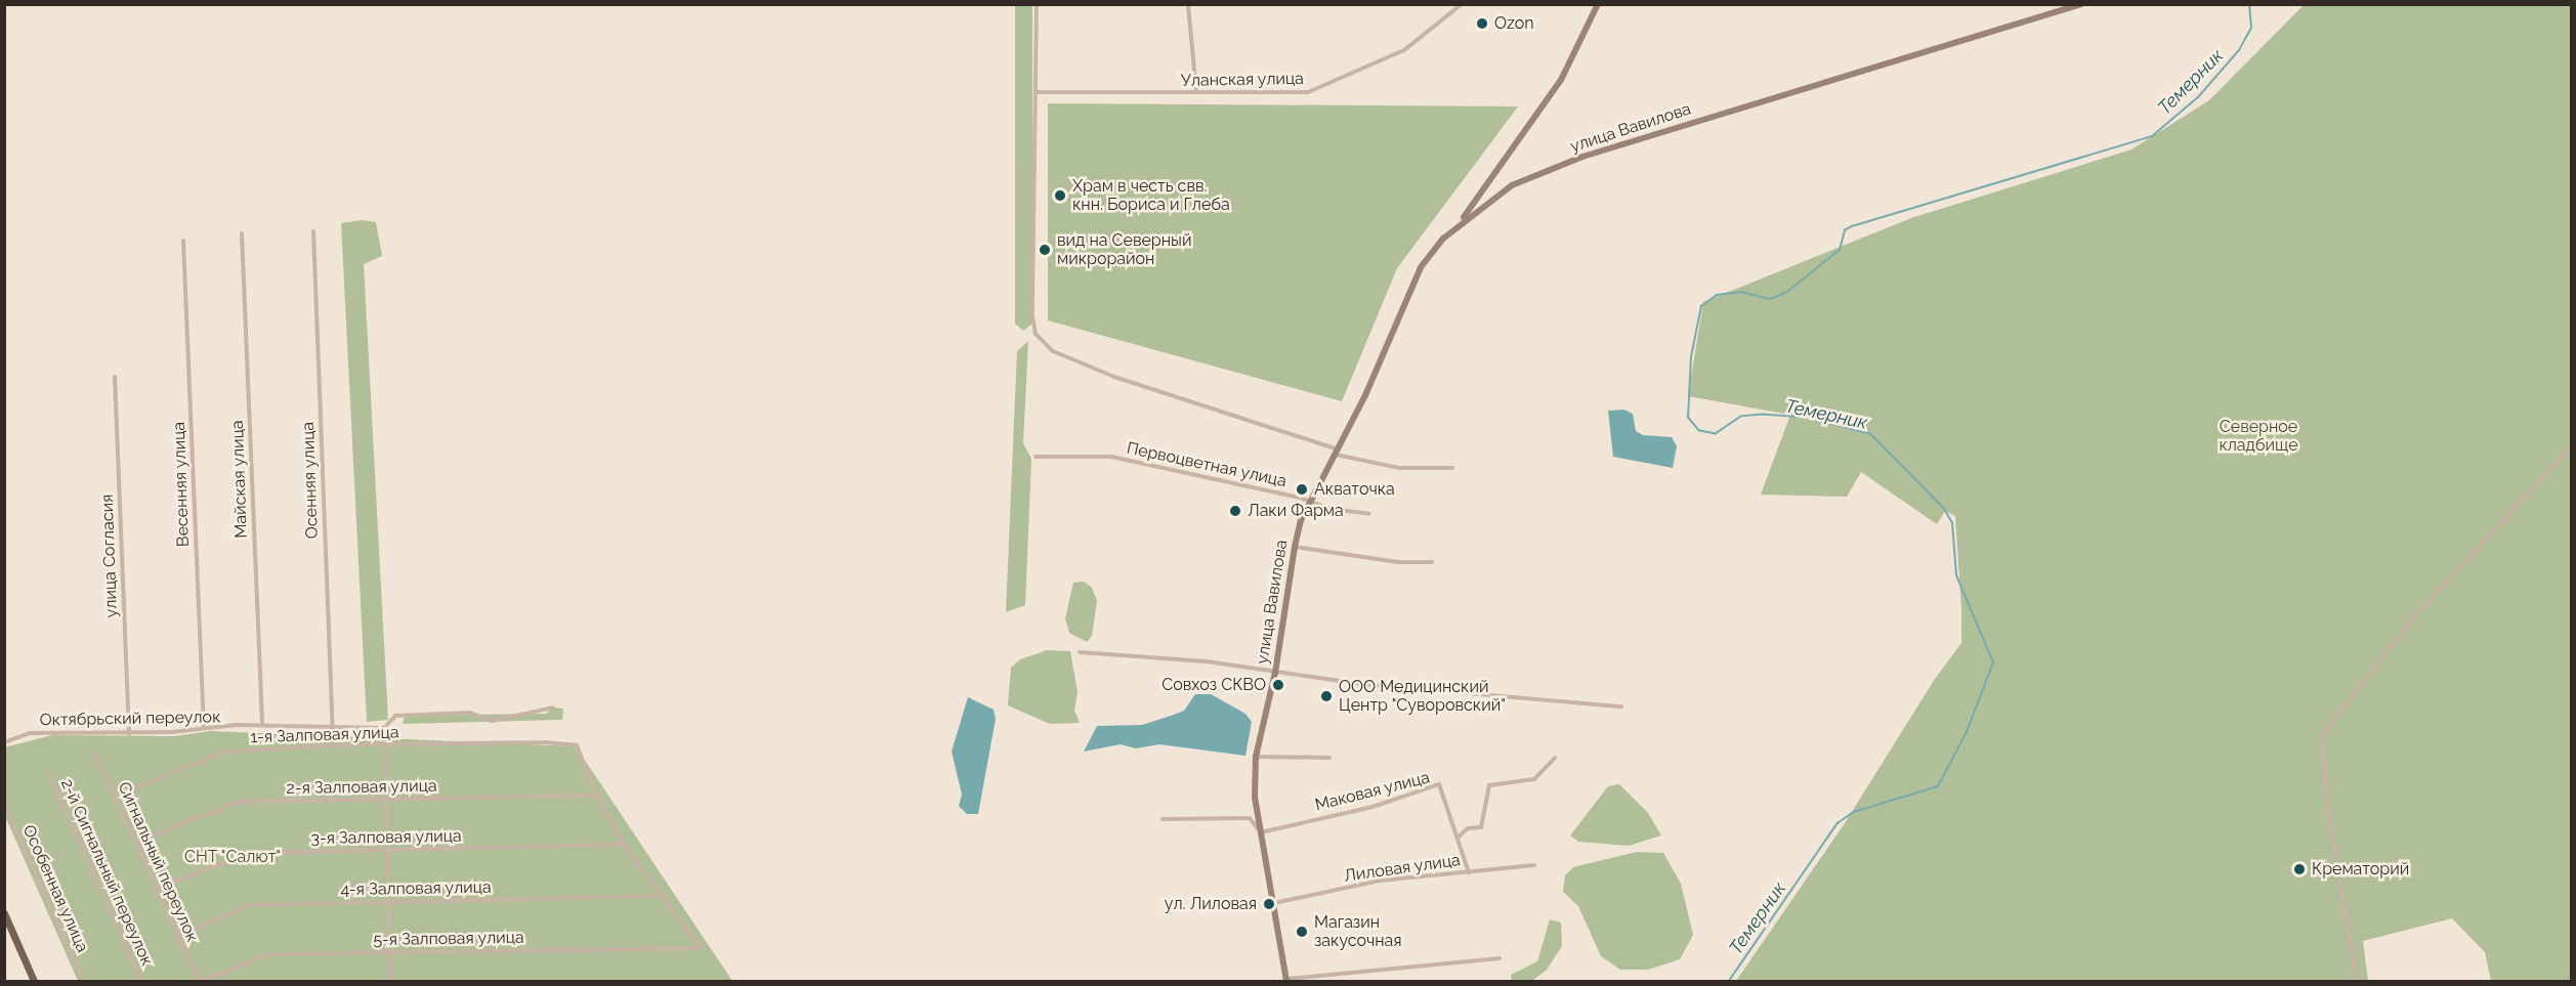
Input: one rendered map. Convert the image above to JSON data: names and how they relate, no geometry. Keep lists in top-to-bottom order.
{
  "streets": {
    "street": [
      "Уланская улица",
      "улица Вавилова",
      "Первоцветная улица",
      "Майская улица",
      "Осенняя улица",
      "Весенняя улица",
      "улица Согласия",
      "Октябрьский переулок",
      "1-я Залповая улица",
      "2-я Залповая улица",
      "Маковая улица",
      "3-я Залповая улица",
      "Сигнальный переулок",
      "Лиловая улица",
      "2-й Сигнальный переулок",
      "Особенная улица",
      "4-я Залповая улица",
      "5-я Залповая улица"
    ]
  },
  "crossings": [
    ["улица Вавилова", "Первоцветная улица"],
    ["улица Вавилова", "Маковая улица"],
    ["улица Вавилова", "Лиловая улица"],
    ["Майская улица", "Октябрьский переулок"],
    ["Осенняя улица", "Октябрьский переулок"],
    ["Весенняя улица", "Октябрьский переулок"],
    ["улица Согласия", "Октябрьский переулок"],
    ["1-я Залповая улица", "2-я Залповая улица"],
    ["1-я Залповая улица", "Сигнальный переулок"],
    ["2-я Залповая улица", "Сигнальный переулок"],
    ["Маковая улица", "Лиловая улица"],
    ["3-я Залповая улица", "Сигнальный переулок"],
    ["Сигнальный переулок", "4-я Залповая улица"],
    ["Сигнальный переулок", "5-я Залповая улица"],
    ["4-я Залповая улица", "5-я Залповая улица"]
  ],
  "water": ["Темерник"],
  "parks": ["Северное кладбище", "СНТ \"Салют\""],
  "places": [
    "Ozon",
    "Храм в честь свв. кнн. Бориса и Глеба",
    "вид на Северный микрорайон",
    "Акваточка",
    "Лаки Фарма",
    "Совхоз СКВО",
    "ООО Медицинский Центр \"Суворовский\"",
    "Крематорий",
    "ул. Лиловая",
    "Магазин закусочная"
  ]
}
